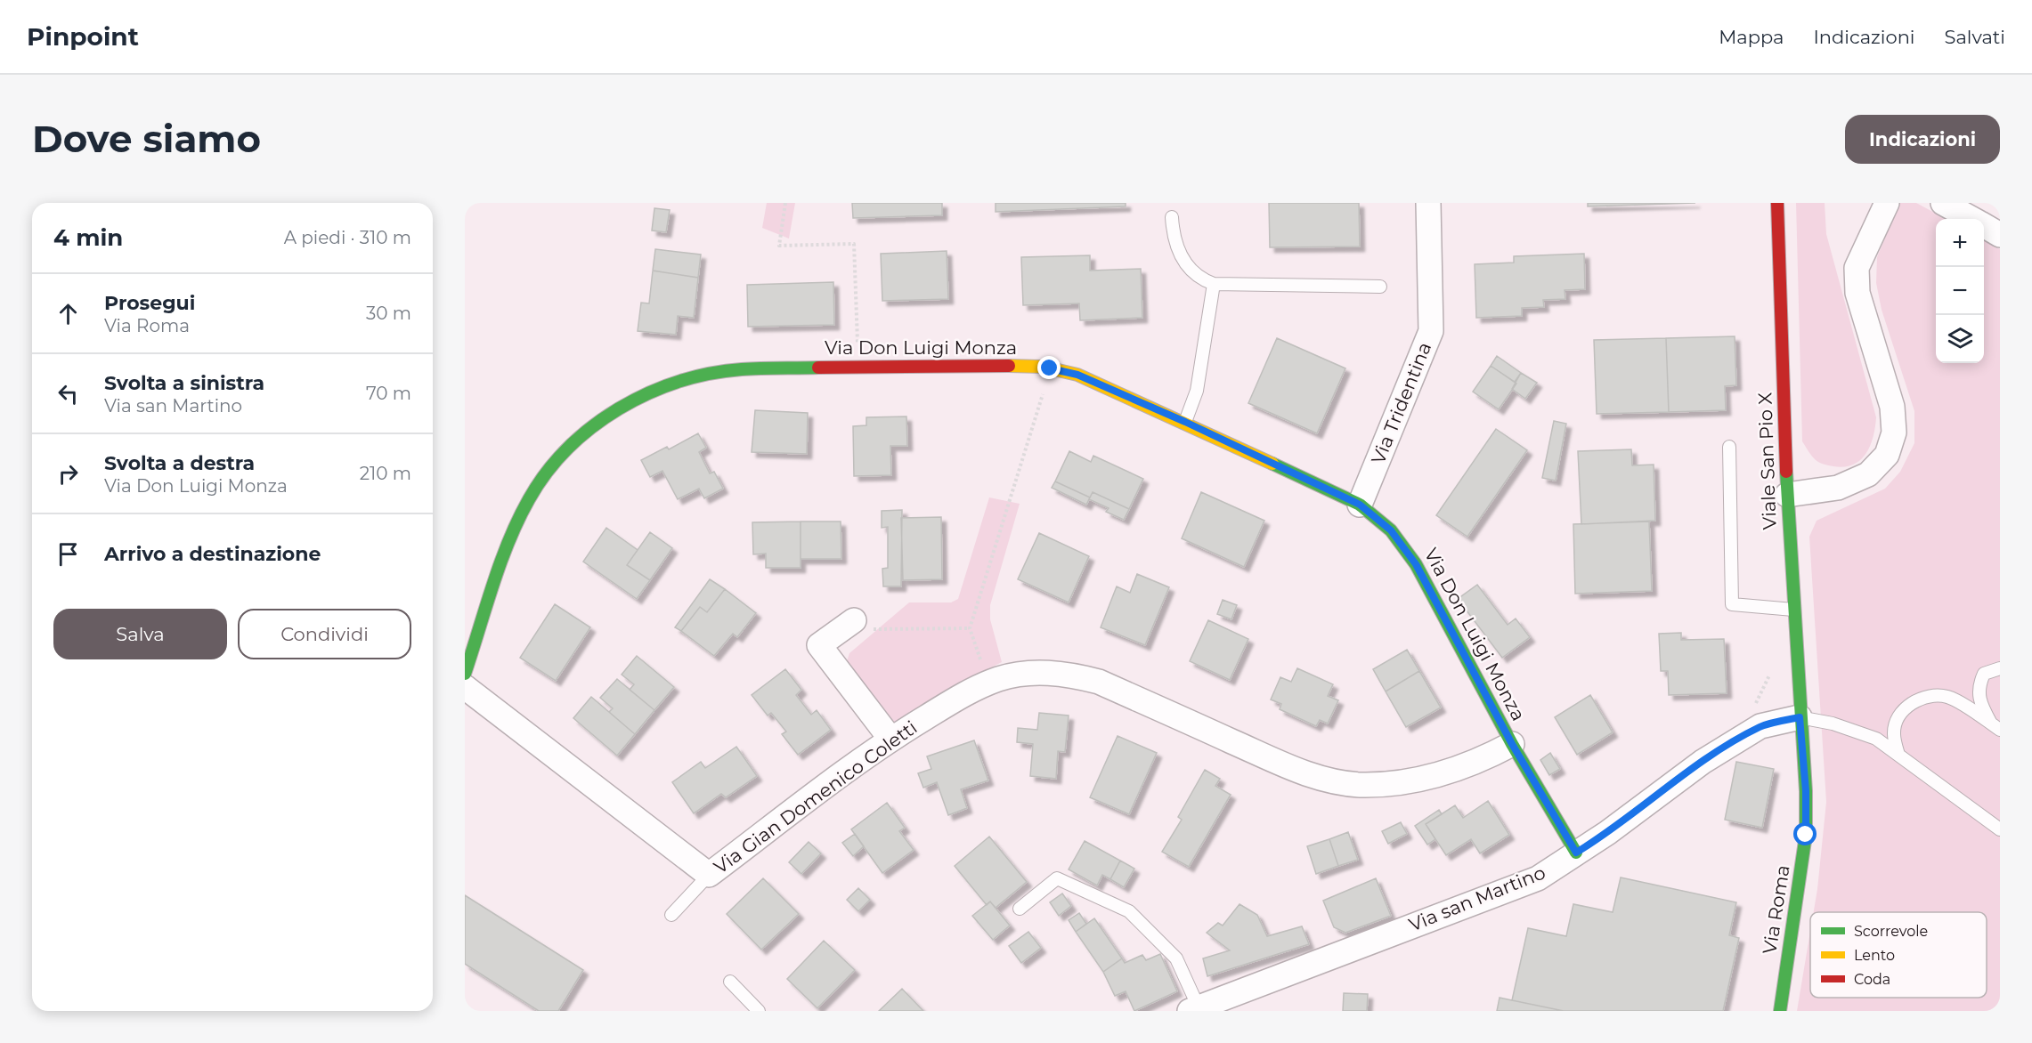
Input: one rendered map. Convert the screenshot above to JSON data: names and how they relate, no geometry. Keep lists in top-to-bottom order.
{
  "streets": {
    "street": [
      "Via Don Luigi Monza",
      "Via Tridentina",
      "Viale San Pio X",
      "Via Gian Domenico Coletti",
      "Via san Martino",
      "Via Roma"
    ]
  },
  "crossings": [
    ["Via Don Luigi Monza", "Via Tridentina"],
    ["Via Don Luigi Monza", "Via Gian Domenico Coletti"],
    ["Via Don Luigi Monza", "Via san Martino"],
    ["Viale San Pio X", "Via san Martino"],
    ["Viale San Pio X", "Via Roma"],
    ["Via san Martino", "Via Roma"]
  ],
  "legend": ["Scorrevole", "Lento", "Coda"],
  "page": {
    "header": "Pinpoint",
    "nav": ["Mappa", "Indicazioni", "Salvati"],
    "buttons": [
      "Indicazioni",
      ["Salva", "Condividi"]
    ],
    "title": "Dove siamo",
    "heading": ["4 min", "A piedi · 310 m"],
    "map_buttons": ["+", "−"],
    "list": [
      ["Prosegui", "Via Roma", "30 m"],
      ["Svolta a sinistra", "Via san Martino", "70 m"],
      ["Svolta a destra", "Via Don Luigi Monza", "210 m"],
      "Arrivo a destinazione"
    ]
  }
}
